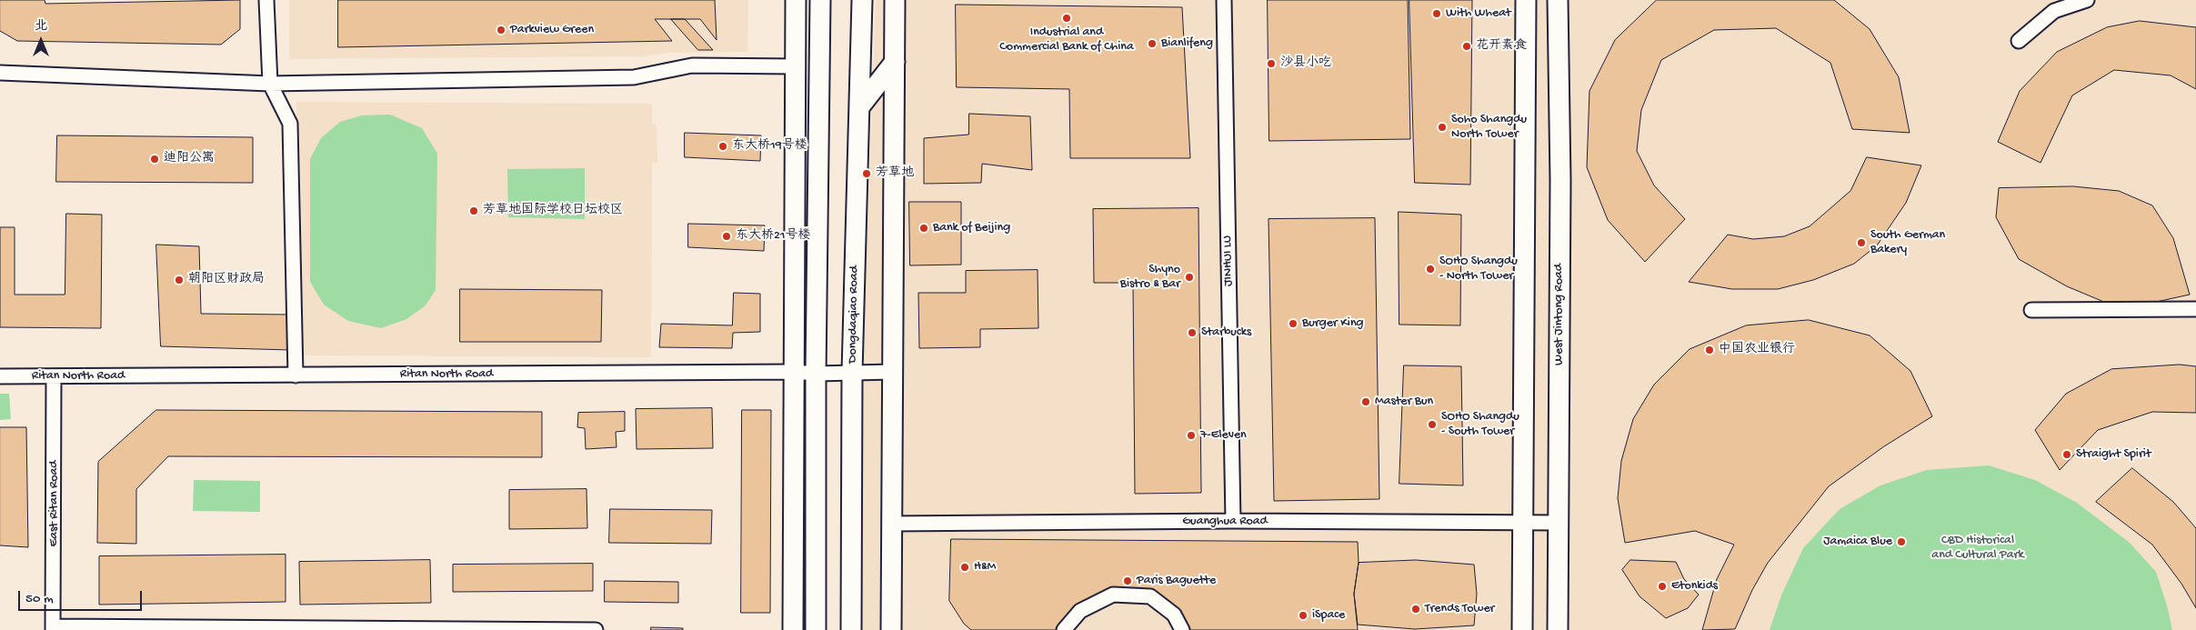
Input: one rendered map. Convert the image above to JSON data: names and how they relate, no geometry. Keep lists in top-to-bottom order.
{
  "streets": {
    "main road": ["Dongdaqiao Road", "West Jintong Road"],
    "street": [
      "JINHUI LU",
      "Ritan North Road",
      "East Ritan Road",
      "Guanghua Road"
    ]
  },
  "crossings": [
    ["JINHUI LU", "Guanghua Road"],
    ["Dongdaqiao Road", "Ritan North Road"],
    ["West Jintong Road", "Guanghua Road"],
    ["Ritan North Road", "East Ritan Road"]
  ],
  "parks": ["CBD Historical and Cultural Park"],
  "places": [
    "With Wheat",
    "Industrial and Commercial Bank of China",
    "Parkview Green",
    "Bianlifeng",
    "花开素食",
    "沙县小吃",
    "Soho Shangdu North Tower",
    "东大桥19号楼",
    "迪阳公寓",
    "芳草地",
    "芳草地国际学校日坛校区",
    "Bank of Beijing",
    "东大桥21号楼",
    "South German Bakery",
    "SOHO Shangdu - North Tower",
    "Shyno Bistro & Bar",
    "朝阳区财政局",
    "Burger King",
    "Starbucks",
    "中国农业银行",
    "Master Bun",
    "SOHO Shangdu - South Tower",
    "7-Eleven",
    "Straight Spirit",
    "Jamaica Blue",
    "H&M",
    "Paris Baguette",
    "Etonkids",
    "Trends Tower",
    "iSpace"
  ],
  "scale_bar": "50 m",
  "north": "top"
}
